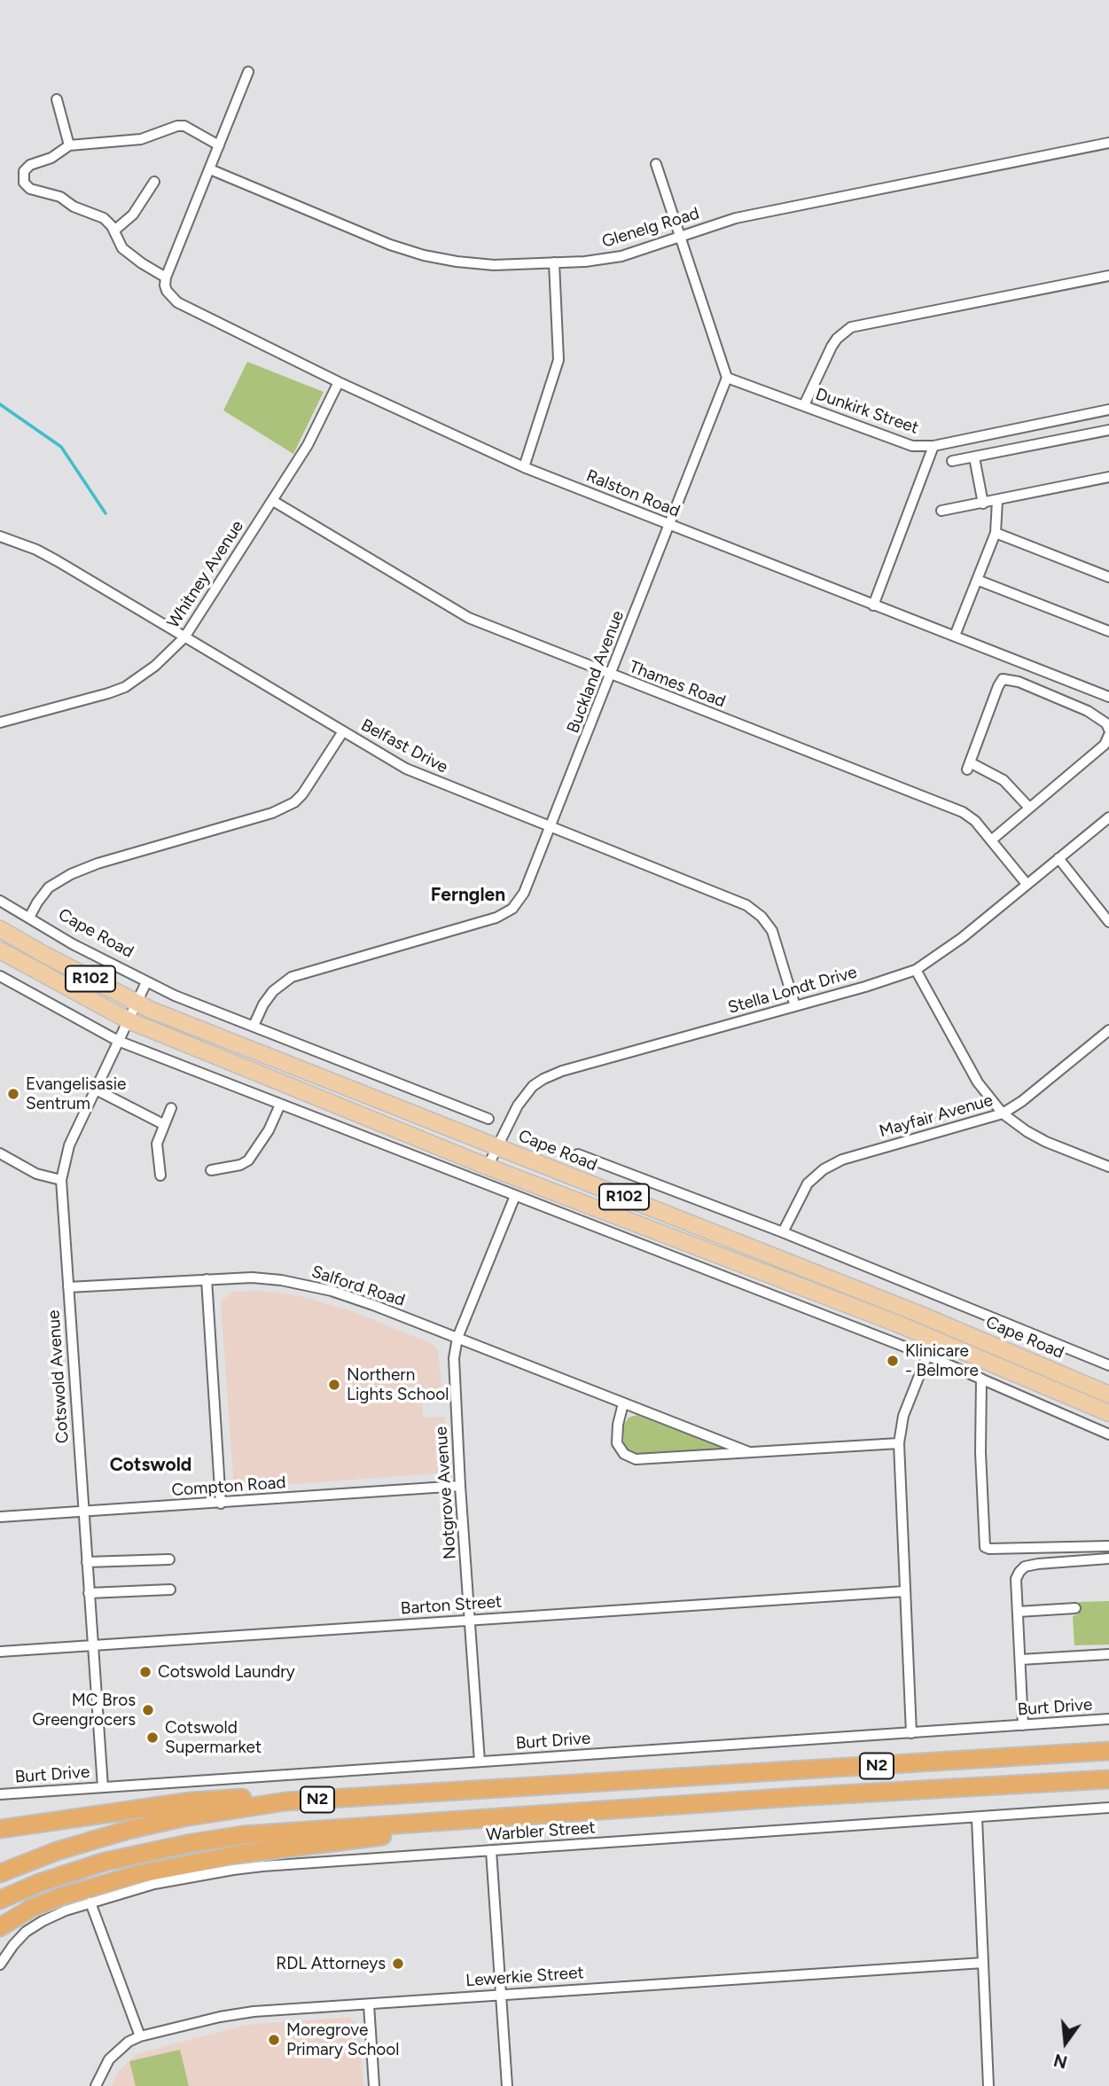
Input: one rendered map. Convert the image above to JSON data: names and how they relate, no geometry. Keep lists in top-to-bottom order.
{
  "streets": {
    "highway": ["N2"],
    "main road": ["Cape Road", "R102"],
    "street": [
      "Glenelg Road",
      "Dunkirk Street",
      "Ralston Road",
      "Whitney Avenue",
      "Buckland Avenue",
      "Thames Road",
      "Belfast Drive",
      "Stella Londt Drive",
      "Mayfair Avenue",
      "Salford Road",
      "Cotswold Avenue",
      "Compton Road",
      "Notgrove Avenue",
      "Barton Street",
      "Burt Drive",
      "Warbler Street",
      "Lewerkie Street"
    ]
  },
  "crossings": [
    ["Dunkirk Street", "Buckland Avenue"],
    ["Ralston Road", "Whitney Avenue"],
    ["Ralston Road", "Buckland Avenue"],
    ["Whitney Avenue", "Thames Road"],
    ["Whitney Avenue", "Belfast Drive"],
    ["Buckland Avenue", "Thames Road"],
    ["Buckland Avenue", "Belfast Drive"],
    ["Buckland Avenue", "Cape Road"],
    ["Thames Road", "Stella Londt Drive"],
    ["Belfast Drive", "Stella Londt Drive"],
    ["Cape Road", "Stella Londt Drive"],
    ["Cape Road", "Mayfair Avenue"],
    ["Cape Road", "Cotswold Avenue"],
    ["Salford Road", "Cotswold Avenue"],
    ["Salford Road", "Notgrove Avenue"],
    ["Cotswold Avenue", "Compton Road"],
    ["Cotswold Avenue", "Barton Street"],
    ["Cotswold Avenue", "Burt Drive"],
    ["Compton Road", "Notgrove Avenue"],
    ["Notgrove Avenue", "Barton Street"],
    ["Notgrove Avenue", "Burt Drive"]
  ],
  "districts": ["Fernglen", "Cotswold"],
  "places": [
    "Evangelisasie Sentrum",
    "Klinicare - Belmore",
    "Northern Lights School",
    "Cotswold Laundry",
    "MC Bros Greengrocers",
    "Cotswold Supermarket",
    "RDL Attorneys",
    "Moregrove Primary School"
  ],
  "north": "bottom"
}
